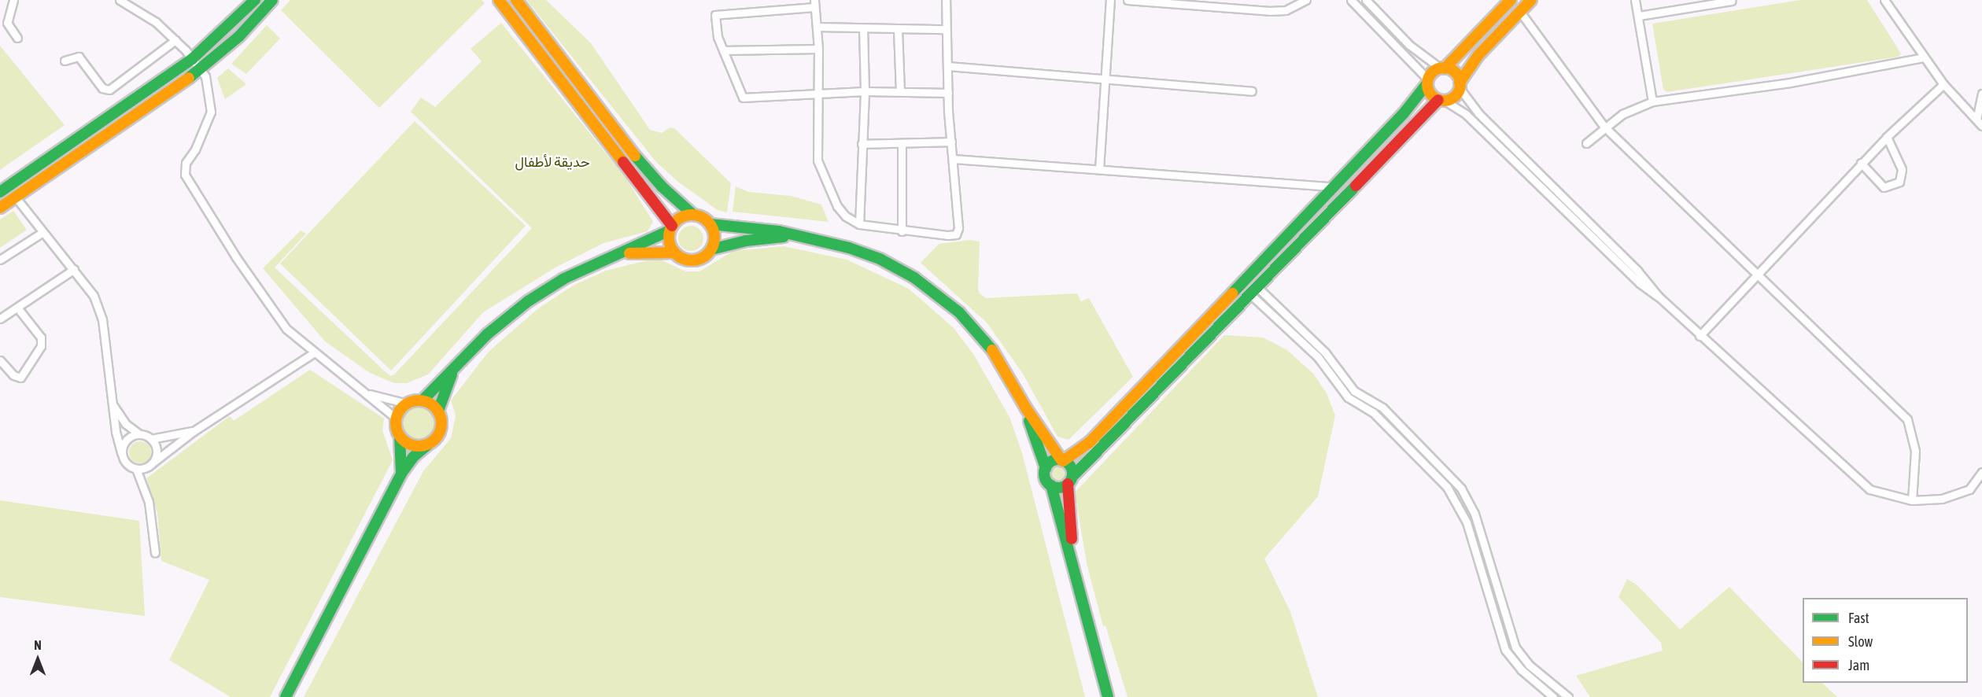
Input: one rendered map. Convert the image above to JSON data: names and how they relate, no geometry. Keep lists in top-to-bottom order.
{
  "parks": ["حديقة لأطفال"],
  "legend": ["Fast", "Slow", "Jam"],
  "north": "top"
}
